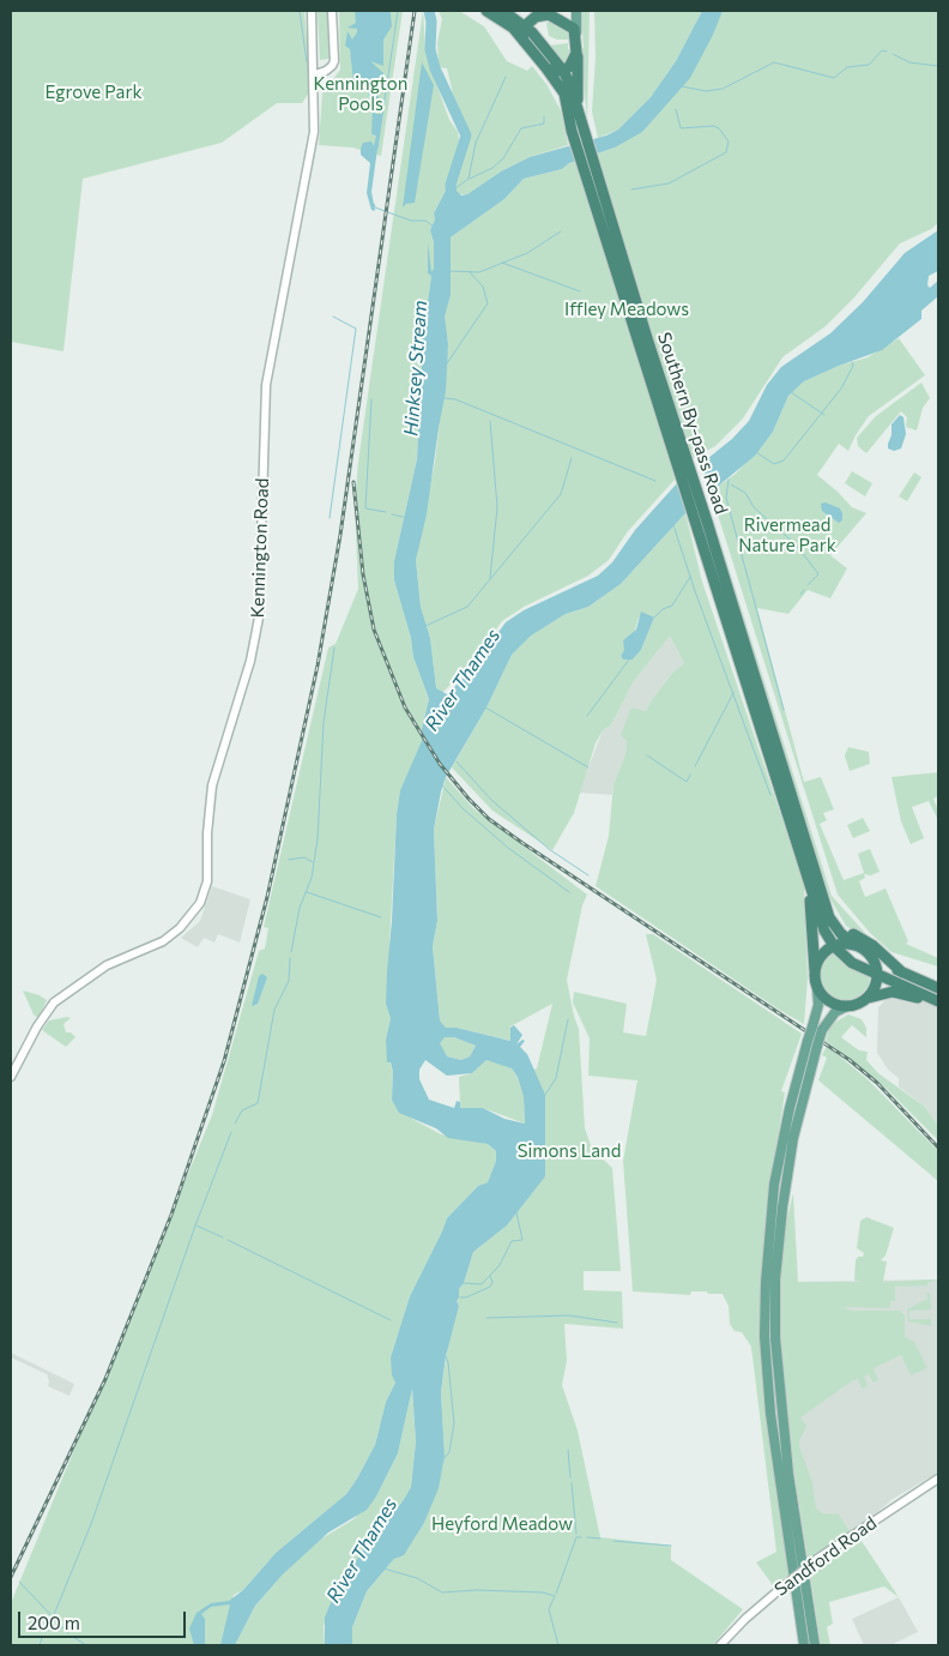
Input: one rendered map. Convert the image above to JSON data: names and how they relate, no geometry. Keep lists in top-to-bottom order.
{
  "streets": {
    "highway": ["Southern By-pass Road"],
    "street": ["Kennington Road", "Sandford Road"]
  },
  "water": ["Hinksey Stream", "River Thames"],
  "parks": [
    "Kennington Pools",
    "Egrove Park",
    "Iffley Meadows",
    "Rivermead Nature Park",
    "Simons Land",
    "Heyford Meadow"
  ],
  "scale_bar": "200 m"
}
